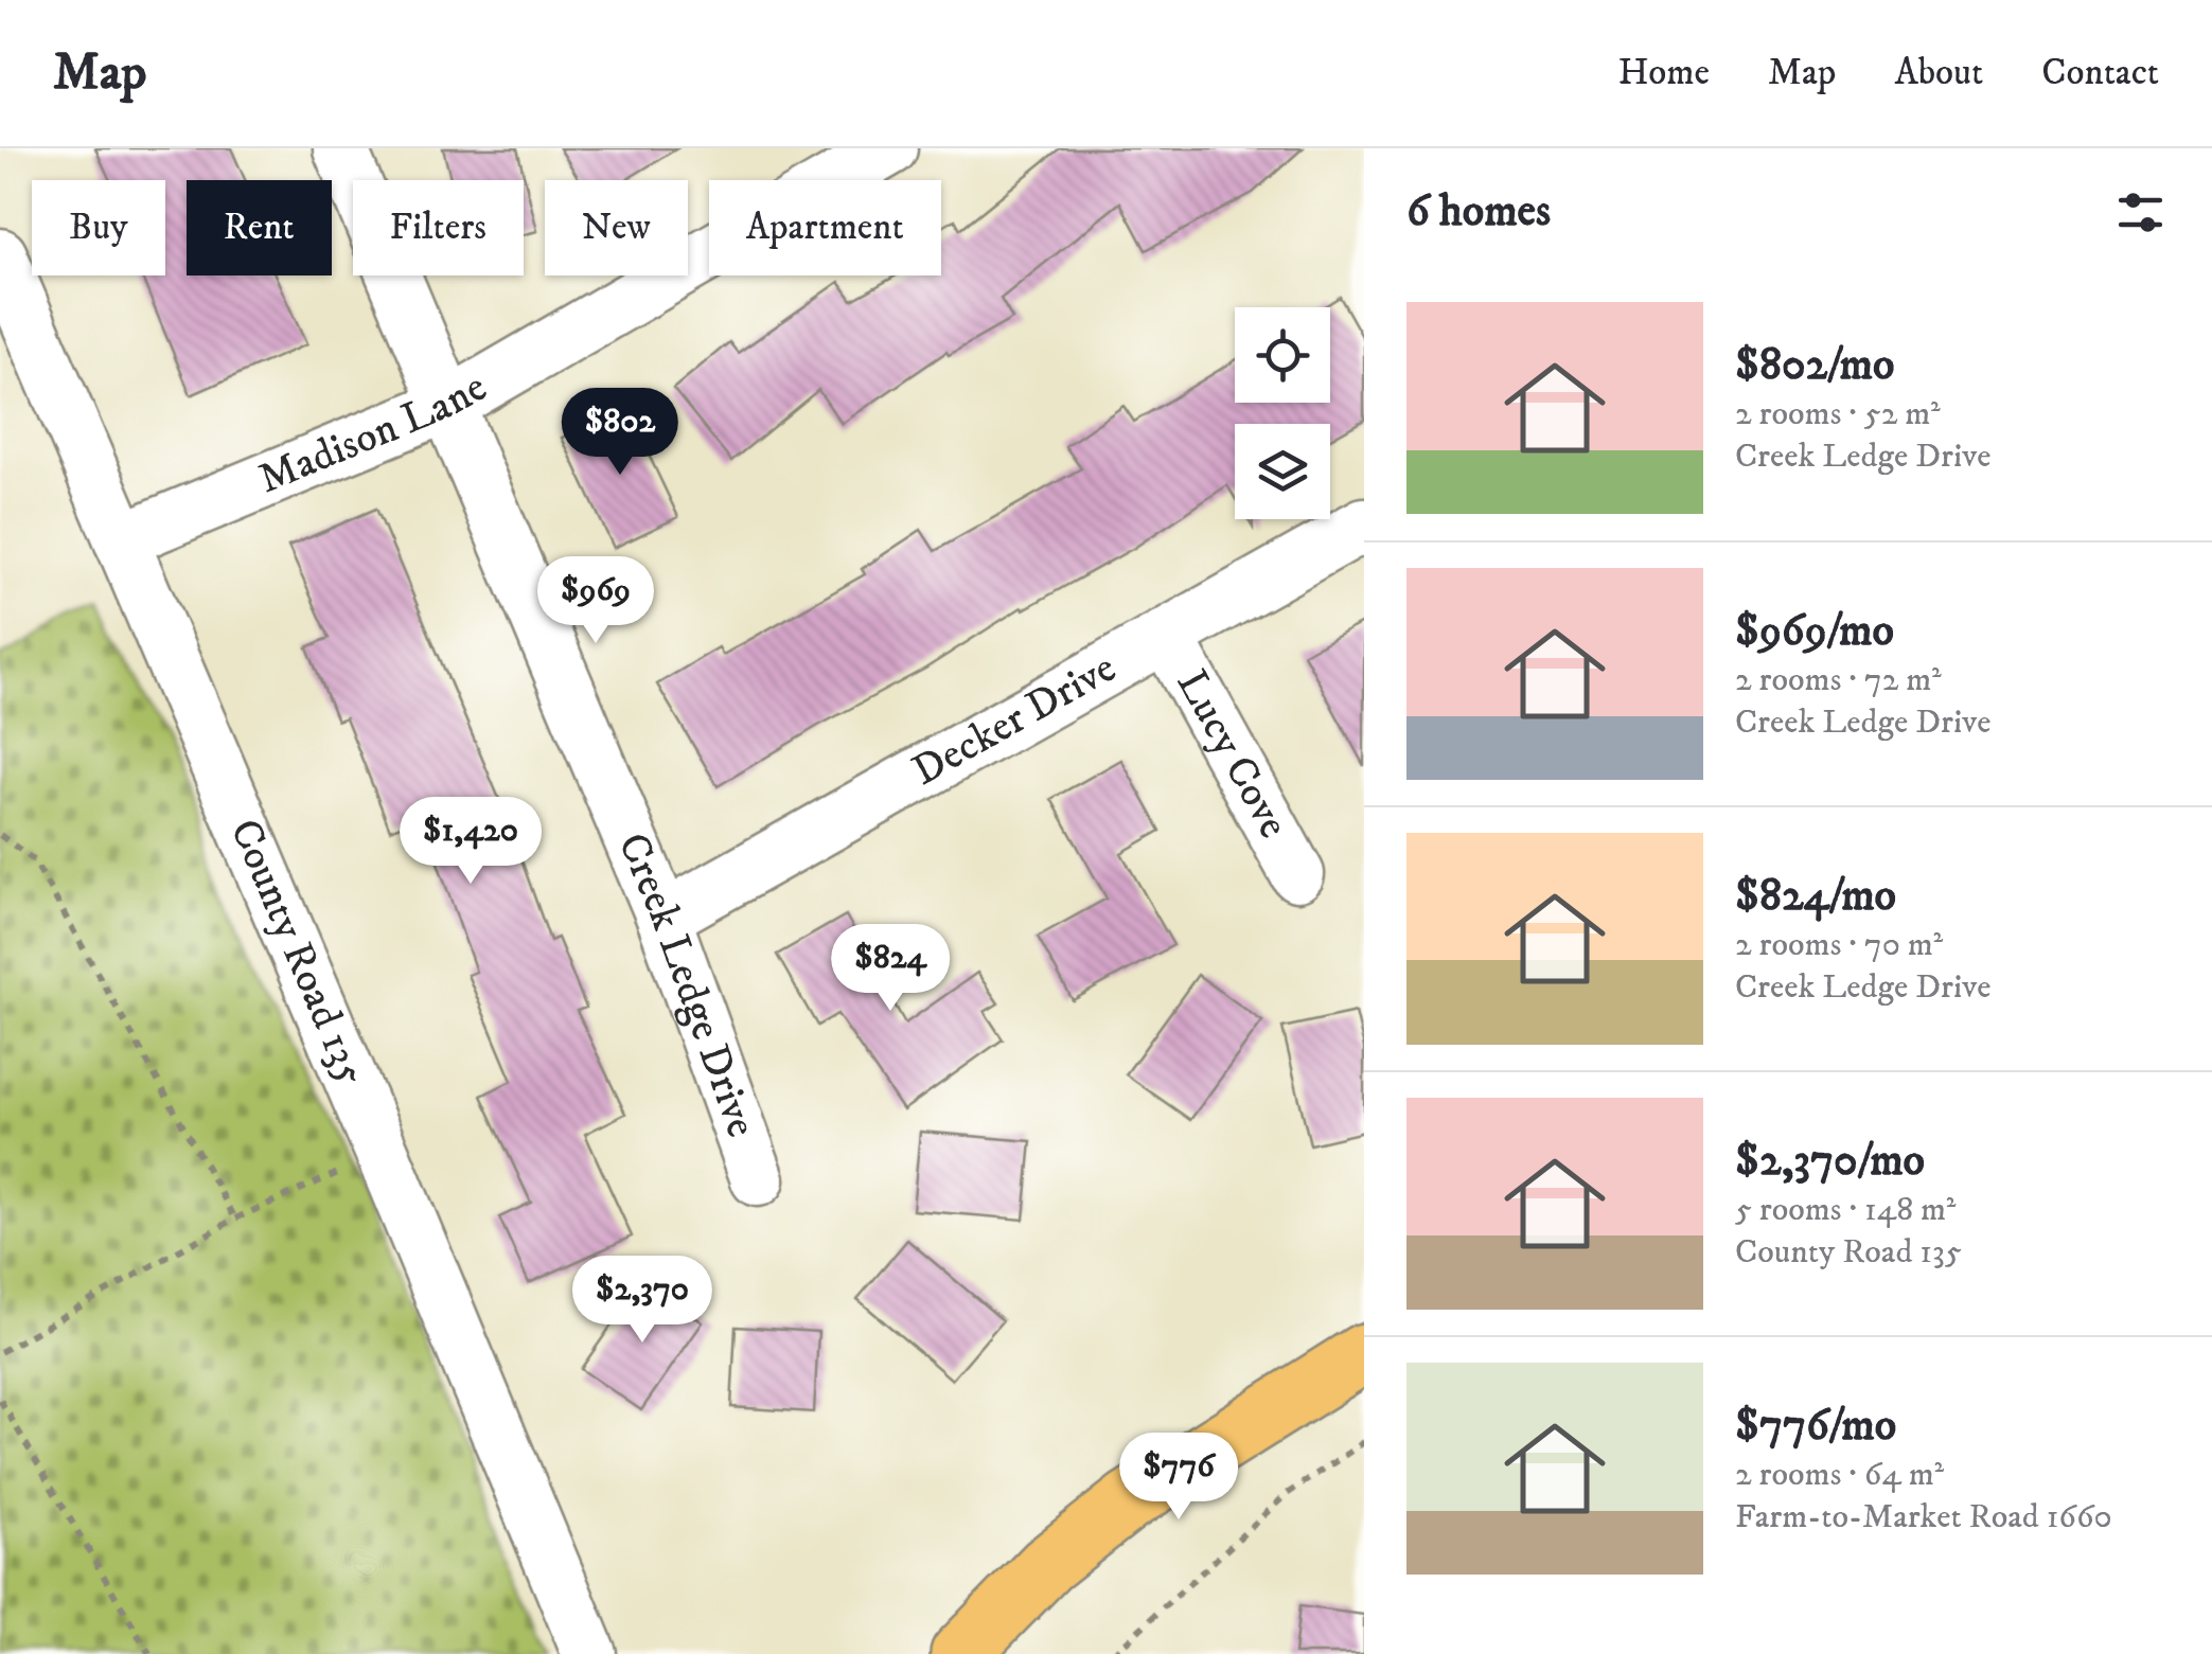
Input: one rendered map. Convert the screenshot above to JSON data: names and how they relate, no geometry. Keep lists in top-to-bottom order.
{
  "streets": {
    "street": [
      "Madison Lane",
      "Decker Drive",
      "Lucy Cove",
      "County Road 135",
      "Creek Ledge Drive"
    ]
  },
  "crossings": [
    ["Madison Lane", "County Road 135"],
    ["Madison Lane", "Creek Ledge Drive"],
    ["Decker Drive", "Lucy Cove"],
    ["Decker Drive", "Creek Ledge Drive"]
  ],
  "page": {
    "header": "Map",
    "nav": [
      "Home",
      "Map",
      "About",
      "Contact"
    ],
    "heading": "6 homes",
    "chip": [
      "Buy",
      "Rent",
      "Filters",
      "New",
      "Apartment"
    ],
    "list": [
      {
        "name": "$802/mo",
        "note": "2 rooms · 52 m² · Creek Ledge Drive"
      },
      {
        "name": "$969/mo",
        "note": "2 rooms · 72 m² · Creek Ledge Drive"
      },
      {
        "name": "$824/mo",
        "note": "2 rooms · 70 m² · Creek Ledge Drive"
      },
      {
        "name": "$2,370/mo",
        "note": "5 rooms · 148 m² · County Road 135"
      },
      {
        "name": "$776/mo",
        "note": "2 rooms · 64 m² · Farm-to-Market Road 1660"
      }
    ],
    "price": [
      "$802",
      "$969",
      "$1,420",
      "$824",
      "$2,370",
      "$776"
    ]
  }
}
